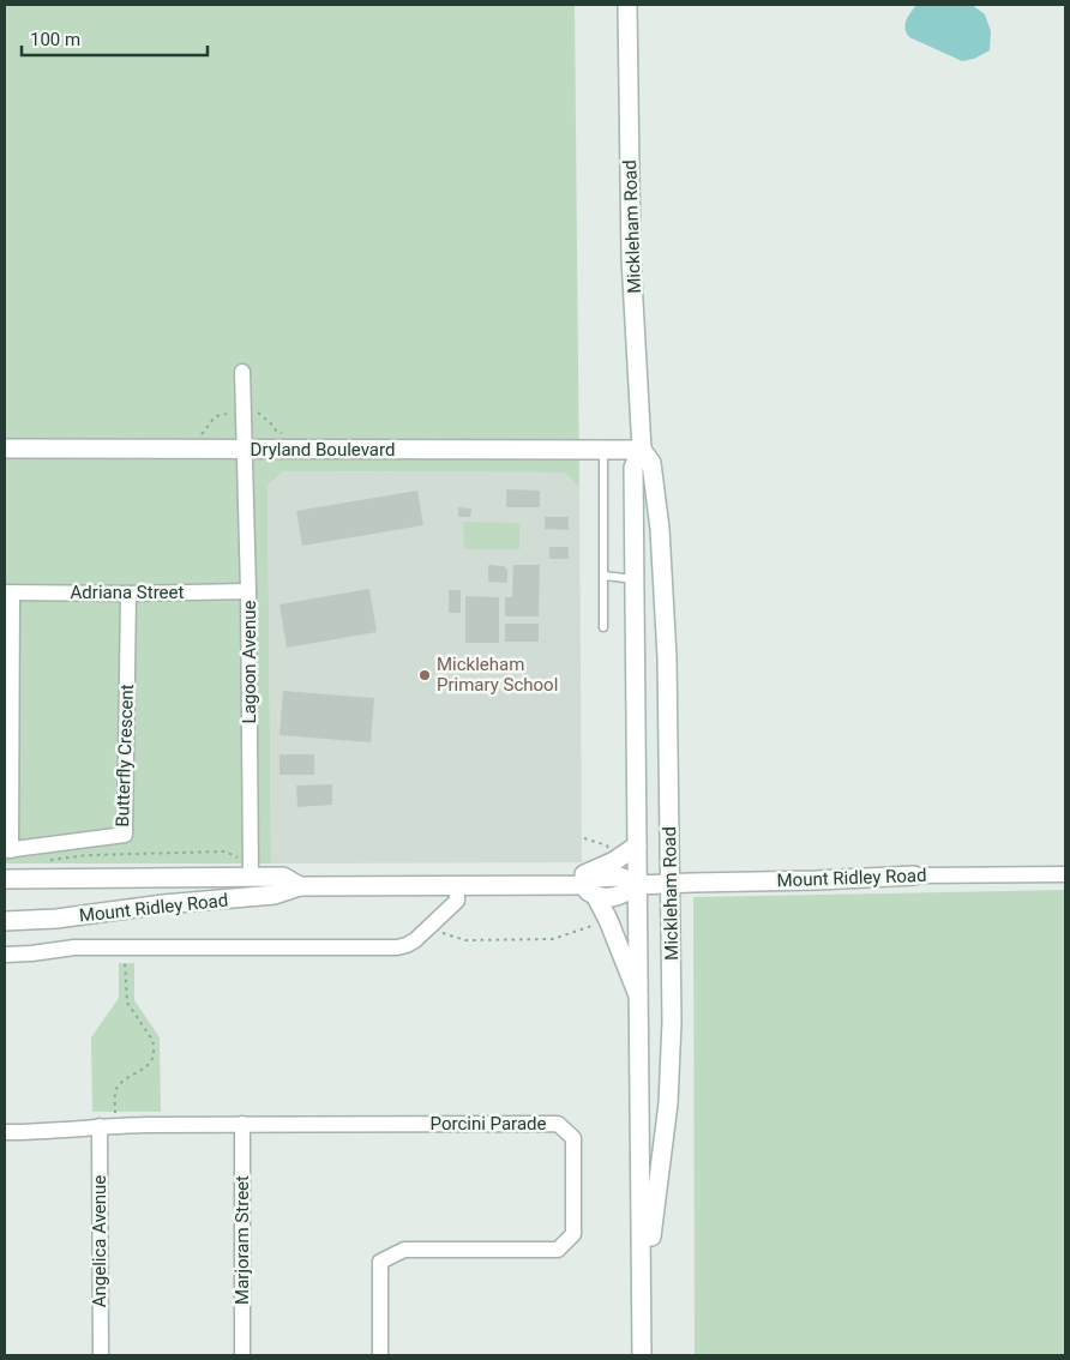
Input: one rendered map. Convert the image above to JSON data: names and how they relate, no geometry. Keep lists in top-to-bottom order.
{
  "streets": {
    "main road": ["Mickleham Road", "Dryland Boulevard", "Mount Ridley Road"],
    "street": [
      "Adriana Street",
      "Lagoon Avenue",
      "Butterfly Crescent",
      "Porcini Parade",
      "Marjoram Street",
      "Angelica Avenue"
    ]
  },
  "crossings": [
    ["Mickleham Road", "Dryland Boulevard"],
    ["Mickleham Road", "Mount Ridley Road"],
    ["Dryland Boulevard", "Lagoon Avenue"],
    ["Adriana Street", "Lagoon Avenue"],
    ["Adriana Street", "Butterfly Crescent"],
    ["Lagoon Avenue", "Mount Ridley Road"],
    ["Porcini Parade", "Marjoram Street"],
    ["Porcini Parade", "Angelica Avenue"]
  ],
  "places": ["Mickleham Primary School"],
  "scale_bar": "100 m"
}
